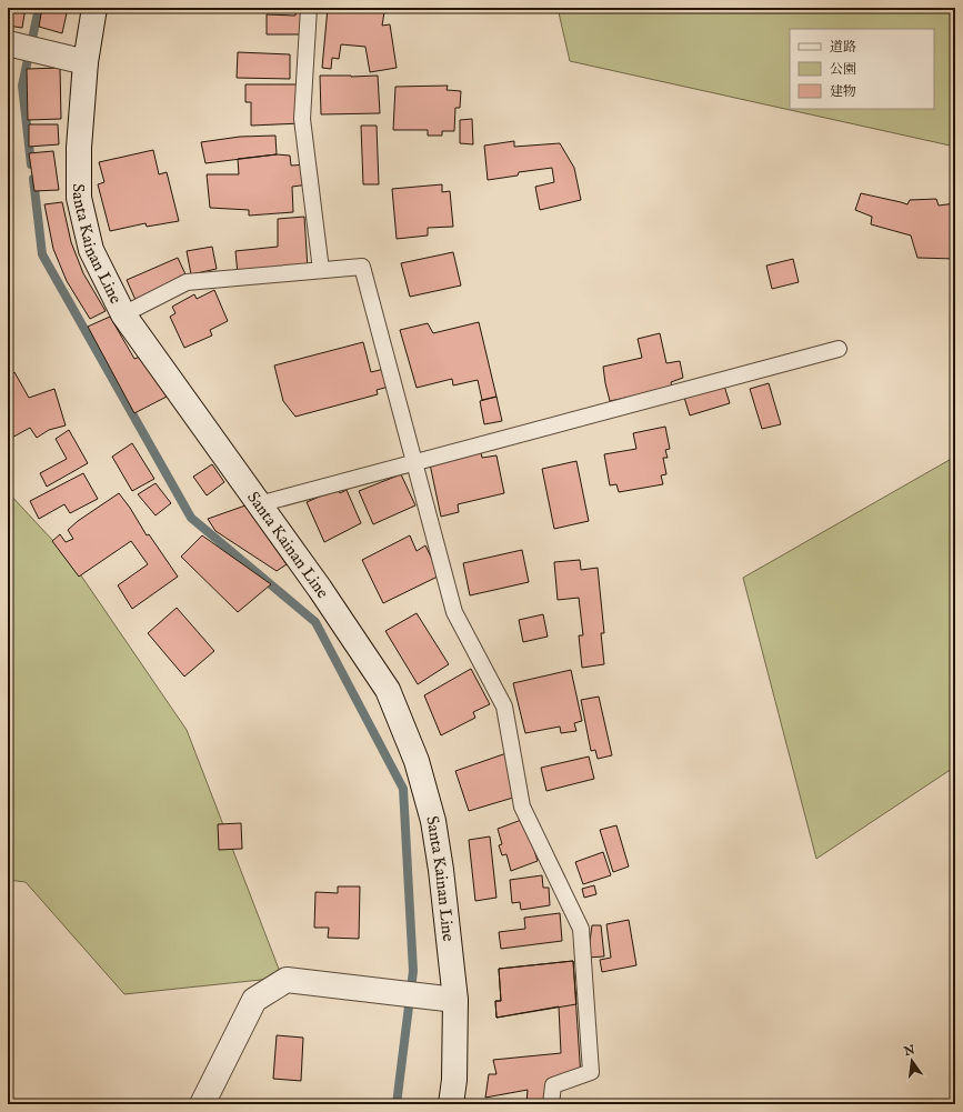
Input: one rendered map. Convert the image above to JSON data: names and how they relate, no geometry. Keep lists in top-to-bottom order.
{
  "streets": {
    "main road": ["Santa Kainan Line"]
  },
  "legend": ["道路", "公園", "建物"],
  "north": "top"
}
